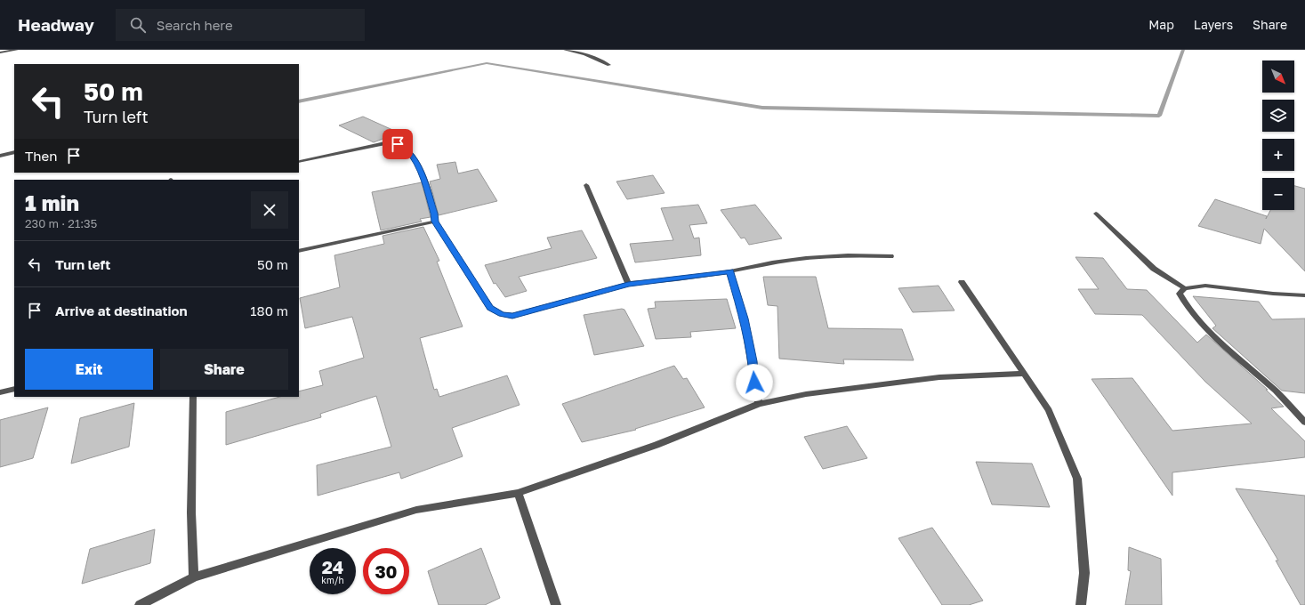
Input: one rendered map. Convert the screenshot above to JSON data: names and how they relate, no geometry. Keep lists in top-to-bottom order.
{
  "north": "bottom right",
  "page": {
    "header": "Headway",
    "search": "Search here",
    "nav": ["Map", "Layers", "Share"],
    "map_buttons": ["+", "−"],
    "turn": ["50 m", "Turn left"],
    "then": "Then",
    "heading": ["1 min", "230 m · 21:35"],
    "list": [
      {
        "name": "Turn left",
        "value": "50 m"
      },
      {
        "name": "Arrive at destination",
        "value": "180 m"
      }
    ],
    "buttons": ["Exit", "Share"],
    "speed": "24 km/h",
    "limit": "30"
  }
}
